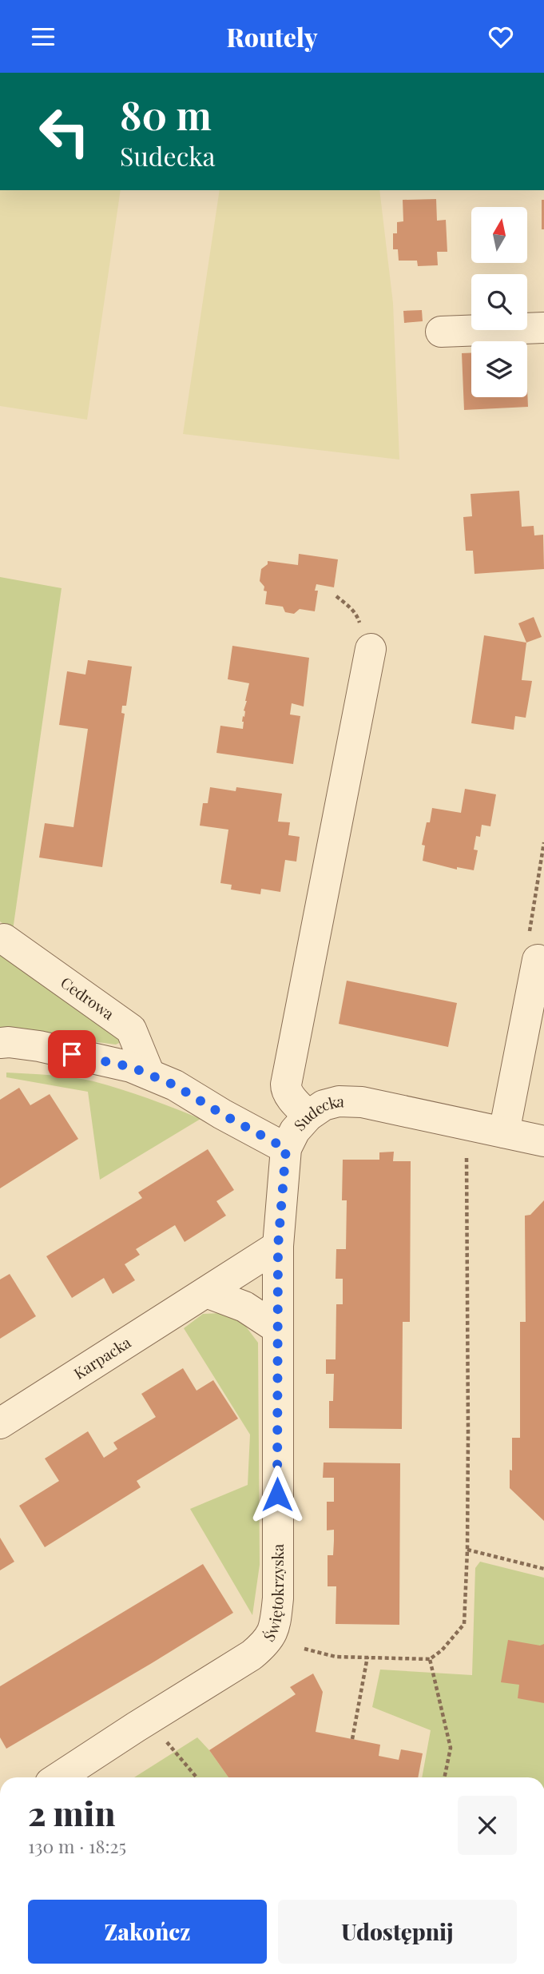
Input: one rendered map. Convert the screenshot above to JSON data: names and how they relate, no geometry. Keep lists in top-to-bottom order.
{
  "streets": {
    "street": [
      "Cedrowa",
      "Sudecka",
      "Karpacka",
      "Świętokrzyska"
    ]
  },
  "crossings": [
    ["Cedrowa", "Sudecka"],
    ["Sudecka", "Świętokrzyska"],
    ["Karpacka", "Świętokrzyska"]
  ],
  "north": "top",
  "page": {
    "header": "Routely",
    "turn": ["80 m", "Sudecka"],
    "heading": ["2 min", "130 m · 18:25"],
    "buttons": ["Zakończ", "Udostępnij"]
  }
}
